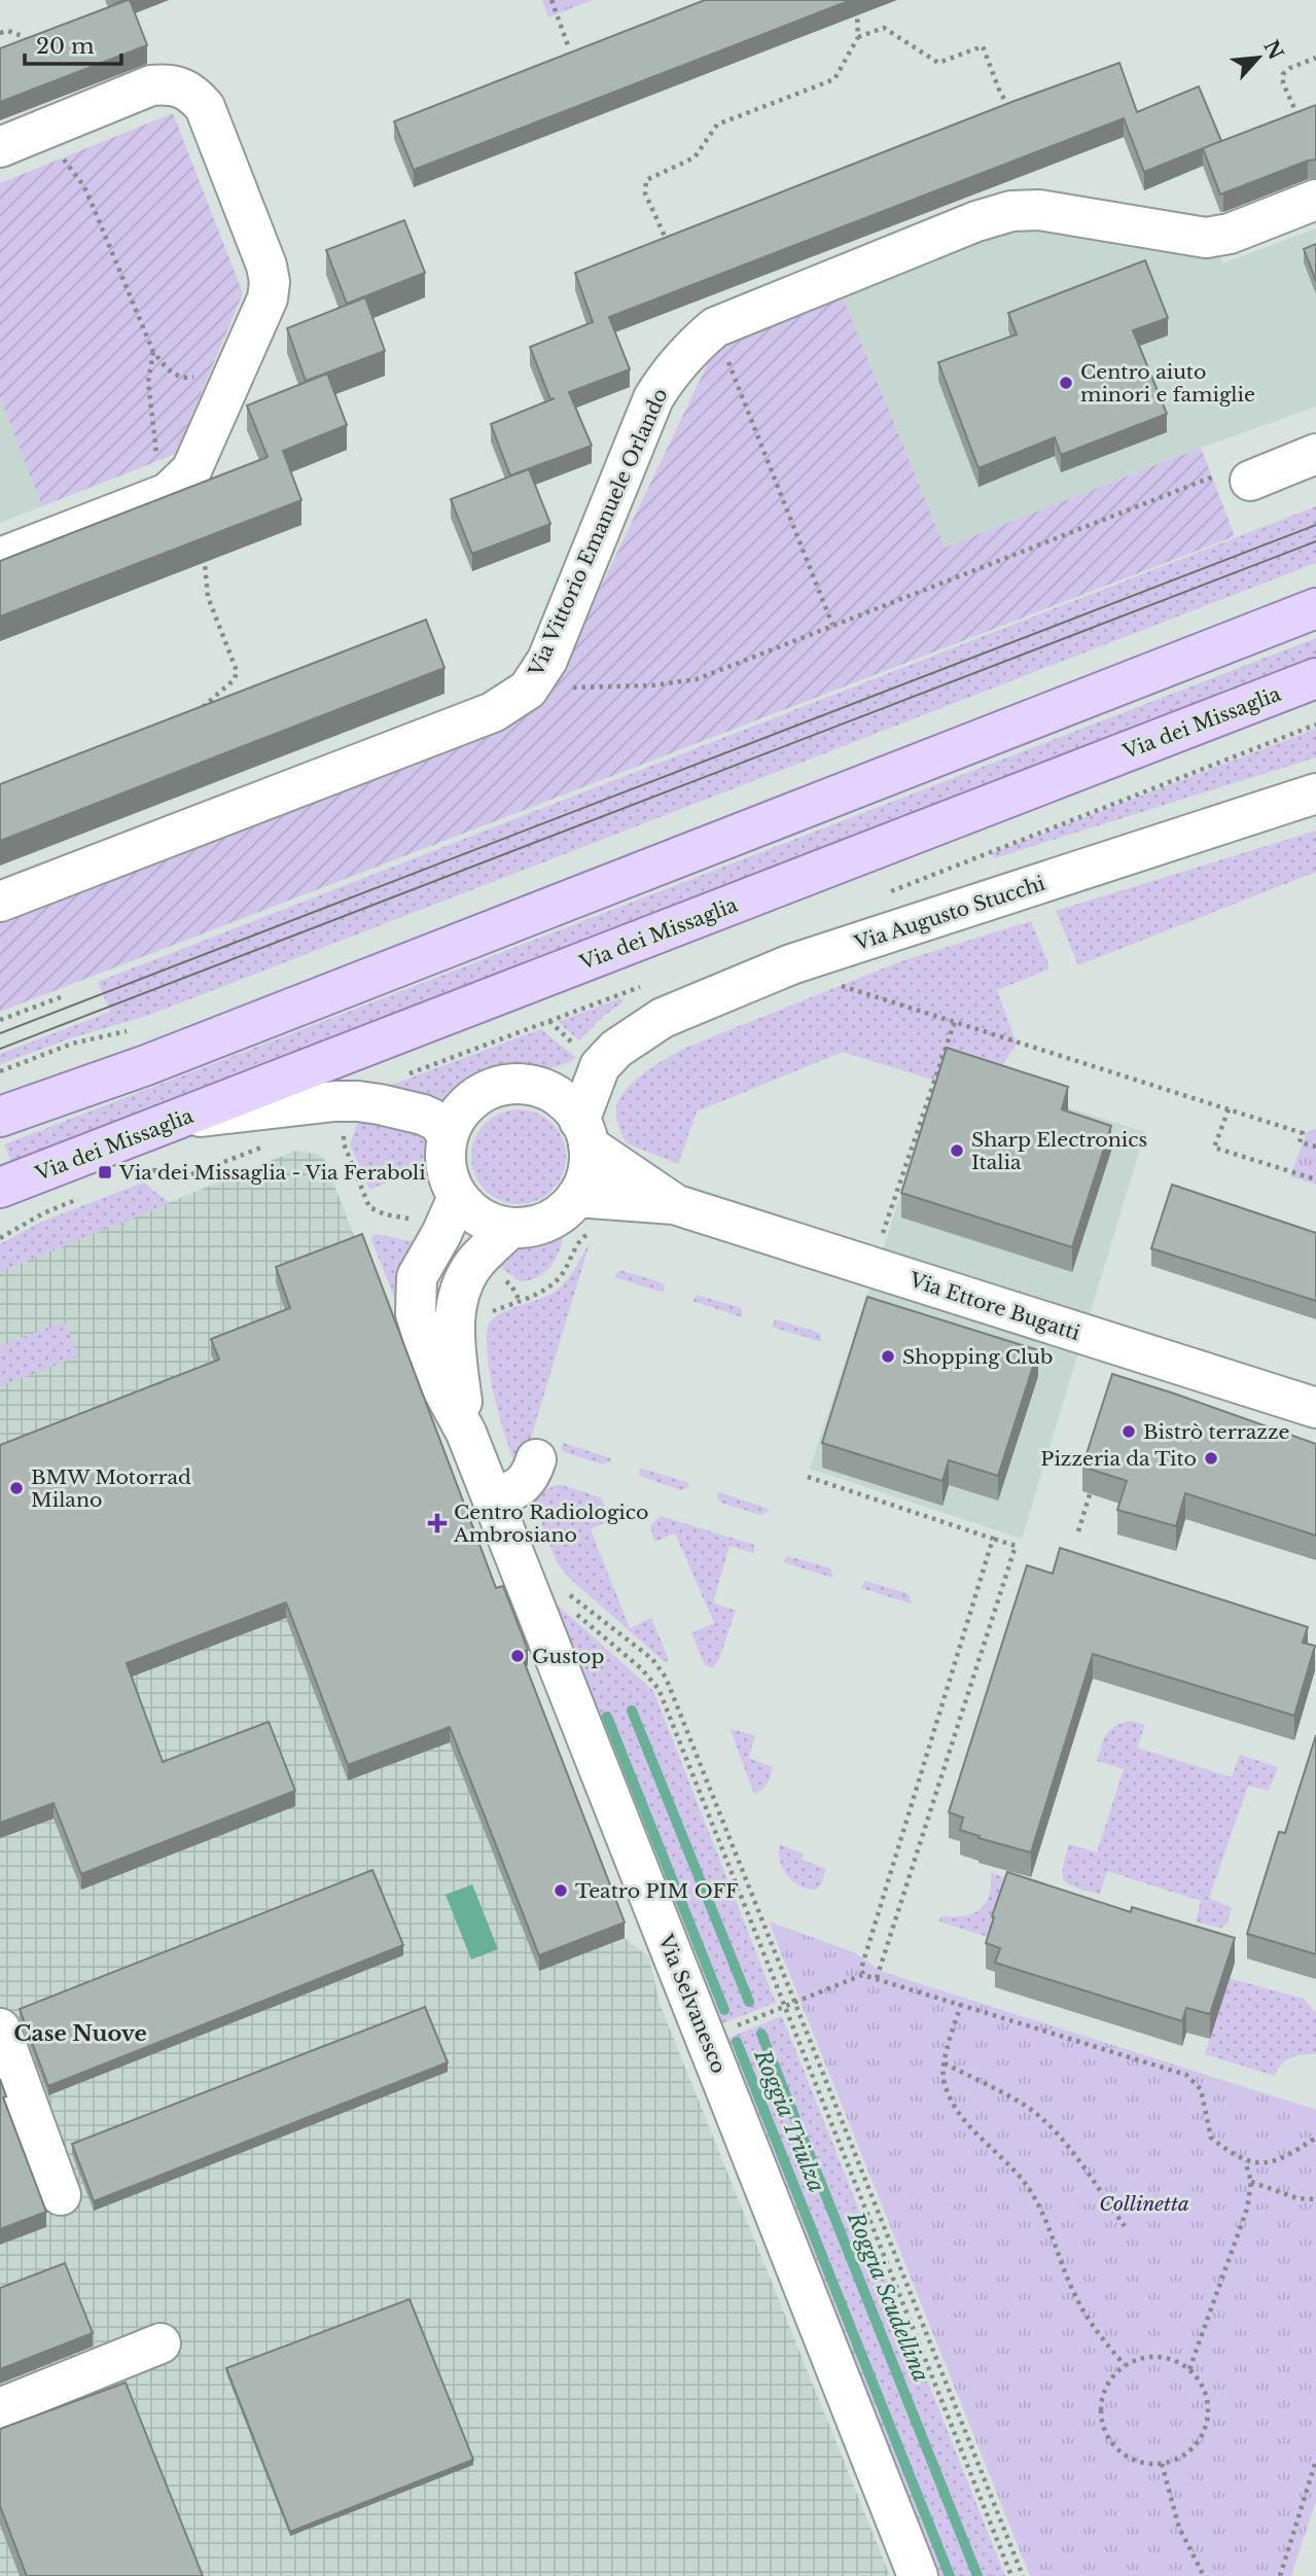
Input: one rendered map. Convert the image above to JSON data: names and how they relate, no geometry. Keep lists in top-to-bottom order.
{
  "streets": {
    "main road": ["Via dei Missaglia"],
    "street": [
      "Via Vittorio Emanuele Orlando",
      "Via Augusto Stucchi",
      "Via Ettore Bugatti",
      "Via Selvanesco"
    ]
  },
  "crossings": [
    ["Via Augusto Stucchi", "Via Ettore Bugatti"],
    ["Via Augusto Stucchi", "Via Selvanesco"],
    ["Via Ettore Bugatti", "Via Selvanesco"]
  ],
  "districts": ["Case Nuove"],
  "water": ["Roggia Triulza", "Roggia Scudellina"],
  "parks": ["Collinetta"],
  "places": {
    "other": [
      "Centro aiuto minori e famiglie",
      "Sharp Electronics Italia",
      "Shopping Club",
      "Bistrò terrazze",
      "Pizzeria da Tito",
      "BMW Motorrad Milano",
      "Gustop",
      "Teatro PIM OFF"
    ],
    "transit": ["Via dei Missaglia - Via Feraboli"],
    "health": ["Centro Radiologico Ambrosiano"]
  },
  "scale_bar": "20 m",
  "north": "top right"
}
